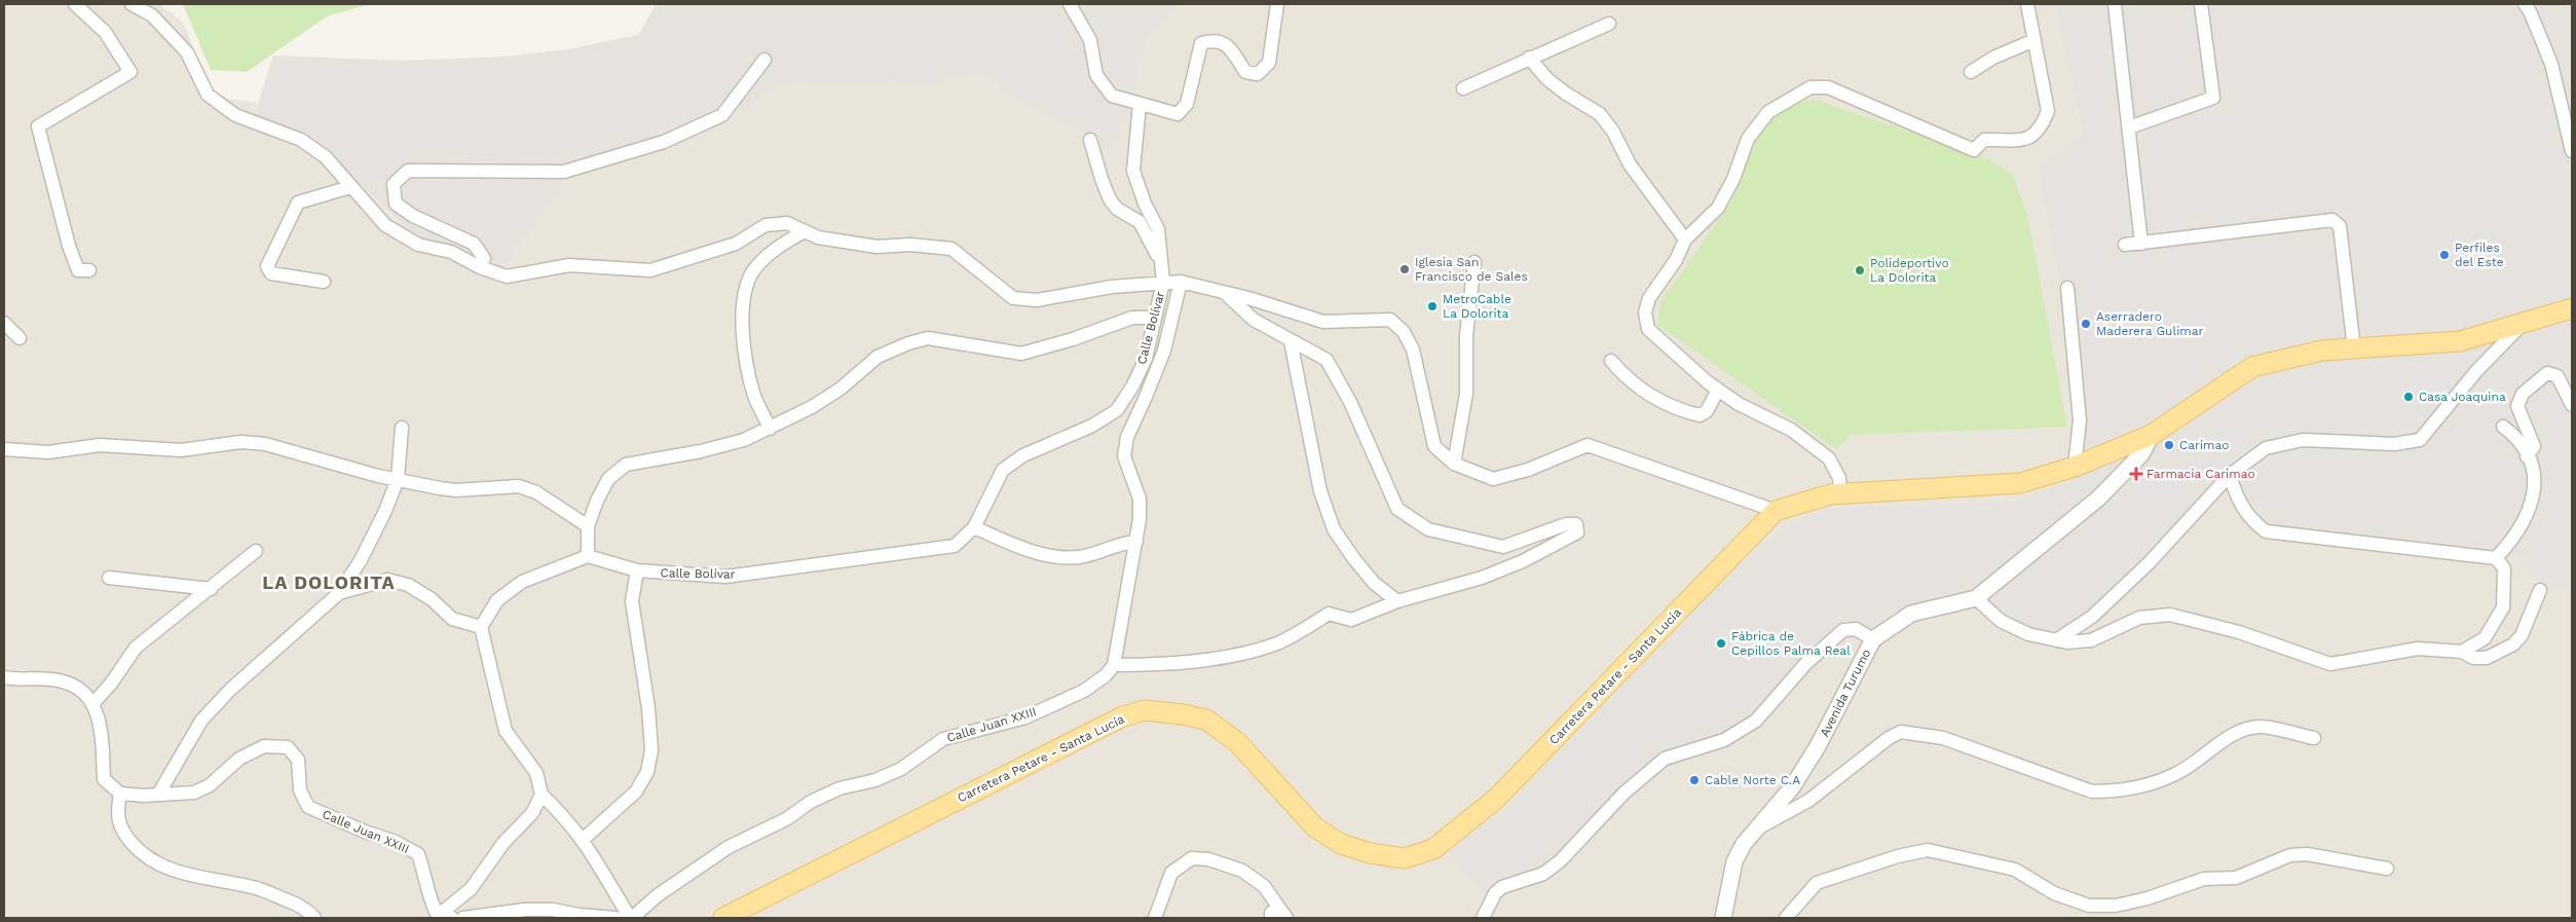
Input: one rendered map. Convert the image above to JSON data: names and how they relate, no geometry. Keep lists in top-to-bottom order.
{
  "streets": {
    "main road": ["Carretera Petare - Santa Lucía"],
    "street": ["Calle Bolívar", "Avenida Turumo", "Calle Juan XXIII"]
  },
  "crossings": [
    ["Carretera Petare - Santa Lucía", "Avenida Turumo"]
  ],
  "districts": ["LA DOLORITA"],
  "places": {
    "other": [
      "Perfiles del Este",
      "Iglesia San Francisco de Sales",
      "Polideportivo La Dolorita",
      "MetroCable La Dolorita",
      "Aserradero Maderera Gulimar",
      "Casa Joaquina",
      "Carimao",
      "Fábrica de Cepillos Palma Real",
      "Cable Norte C.A"
    ],
    "health": ["Farmacia Carimao"]
  }
}
